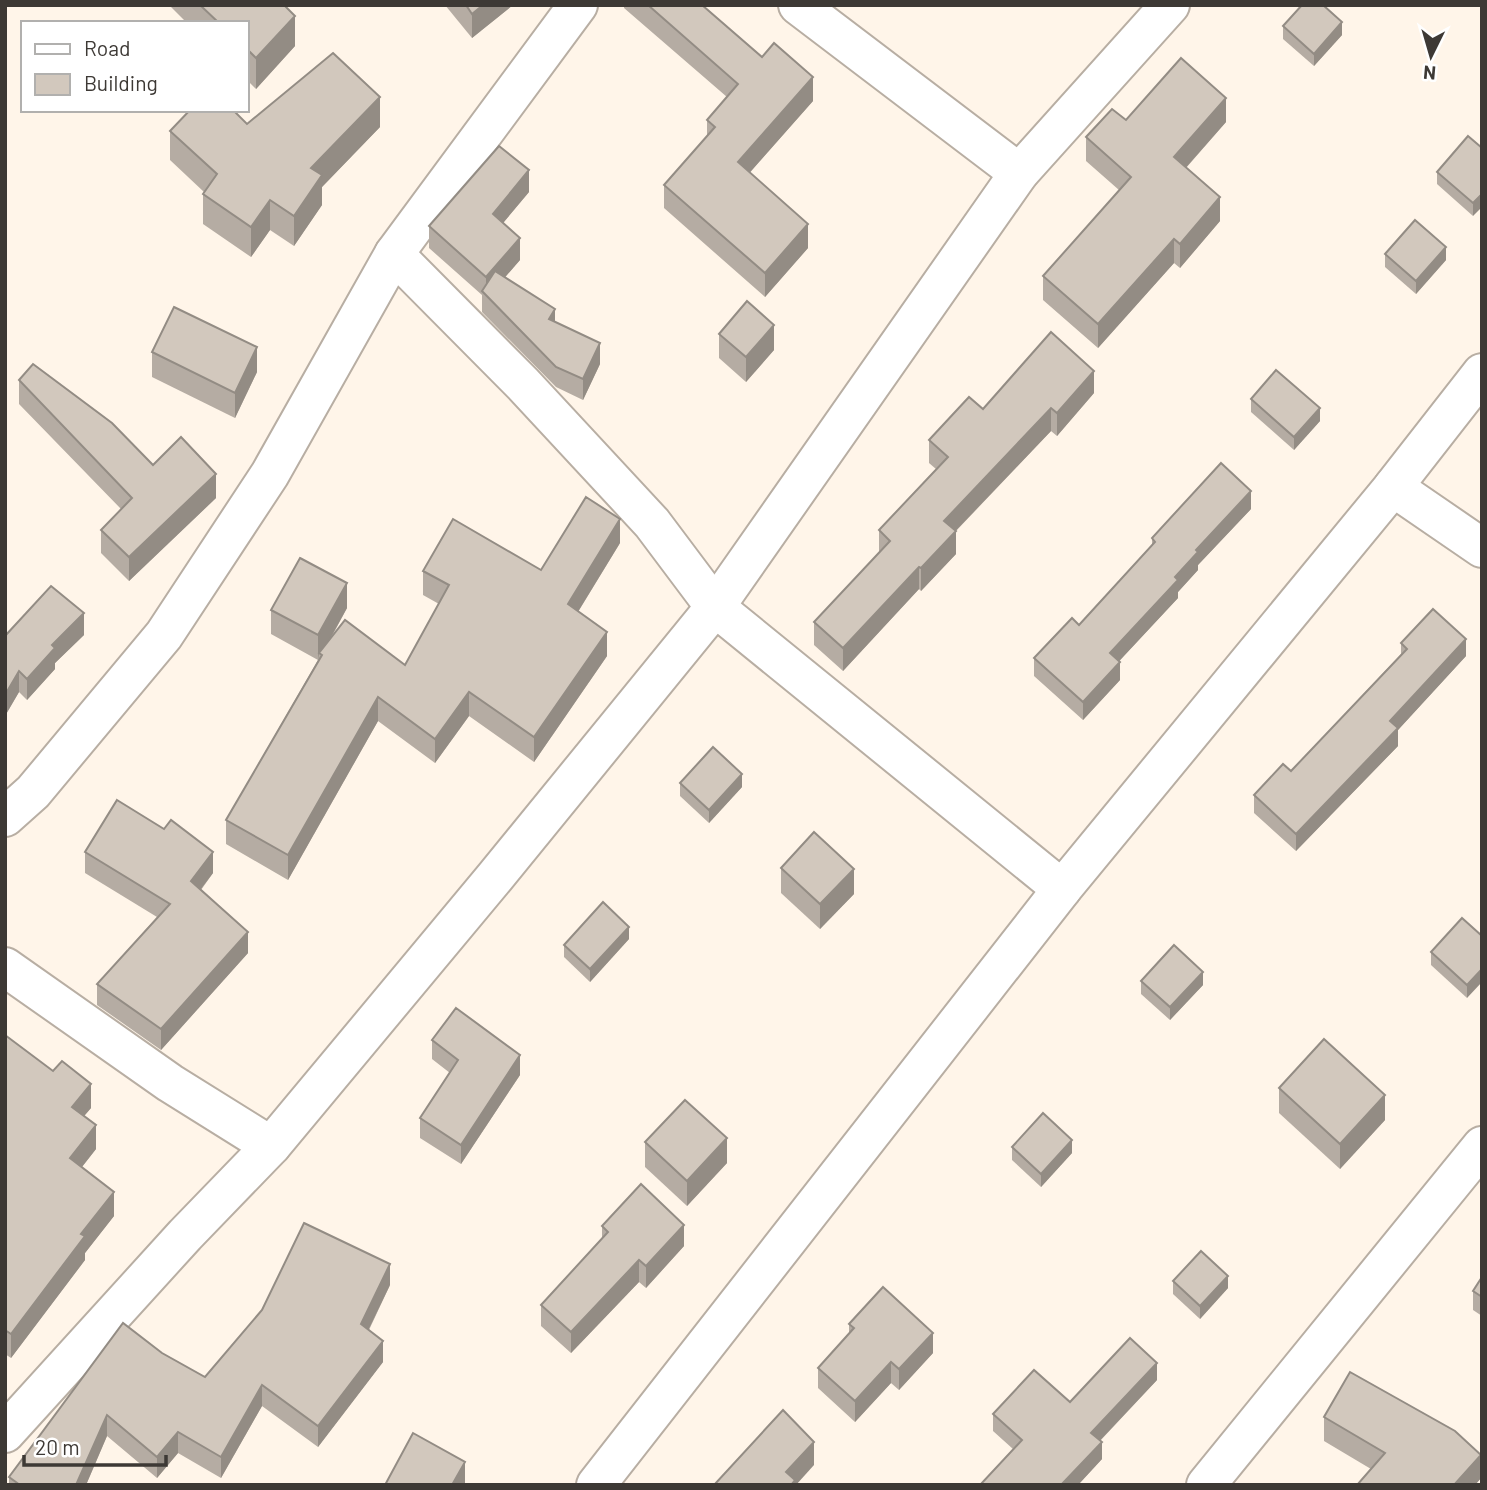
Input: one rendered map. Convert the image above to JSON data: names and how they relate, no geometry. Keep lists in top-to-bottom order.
{
  "legend": ["Road", "Building"],
  "scale_bar": "20 m",
  "north": "bottom"
}
